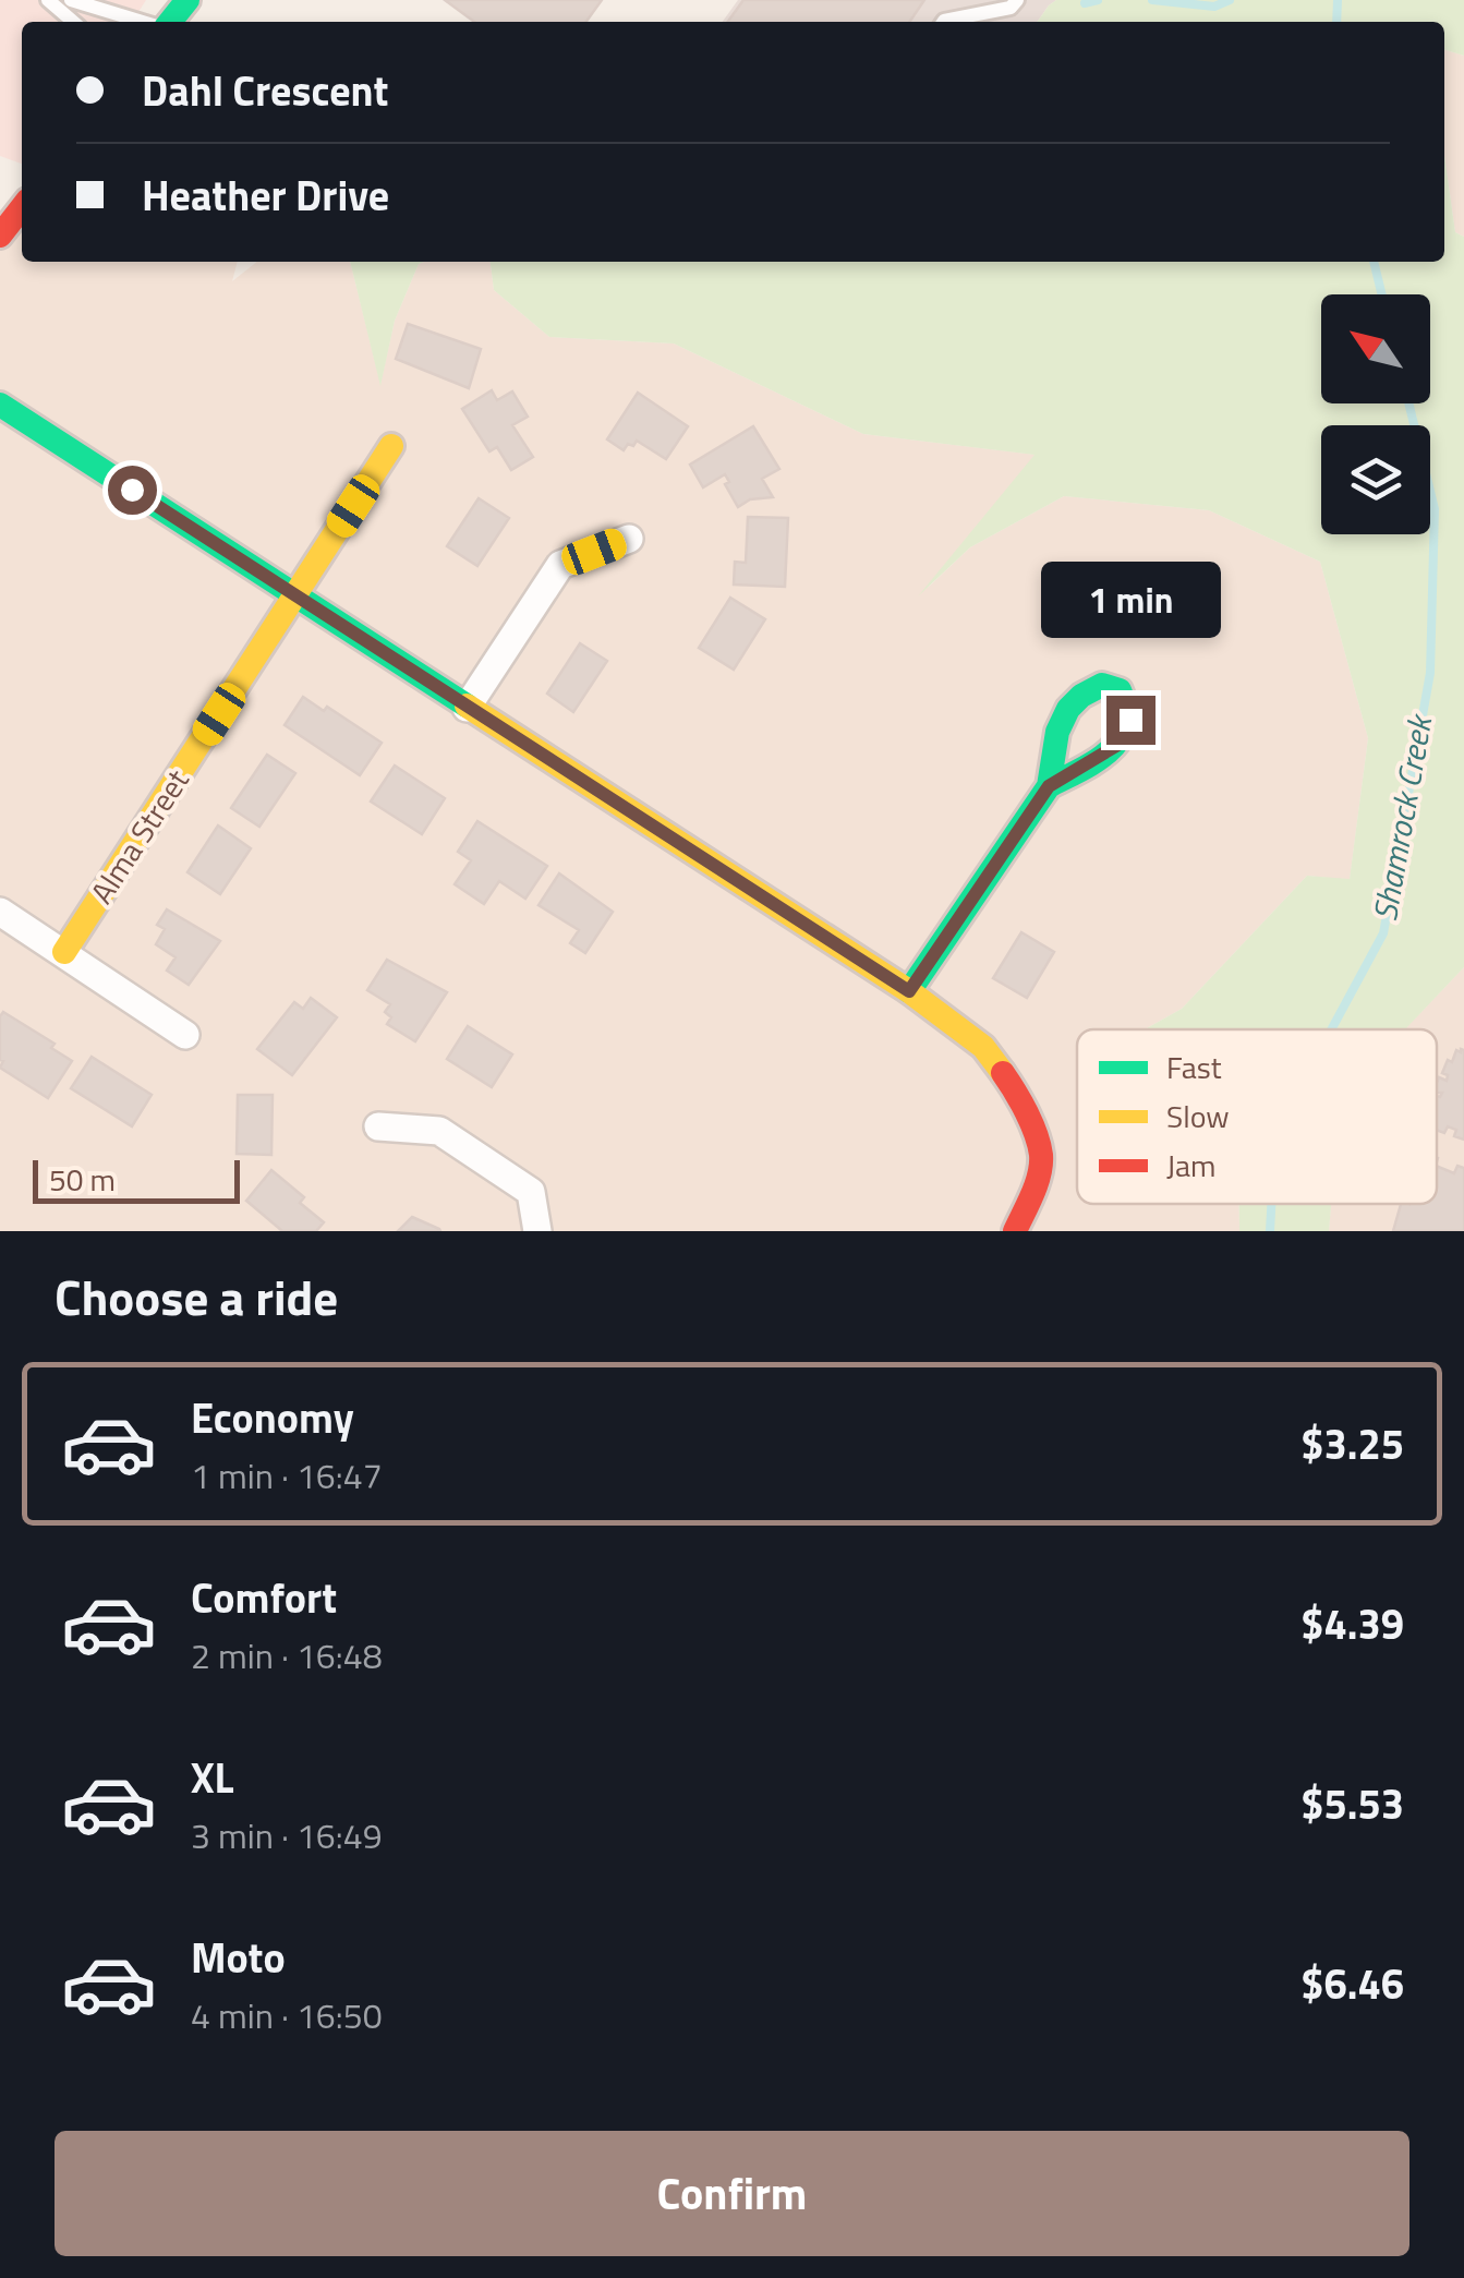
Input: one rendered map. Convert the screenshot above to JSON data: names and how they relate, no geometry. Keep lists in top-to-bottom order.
{
  "streets": {
    "street": ["Alma Street"]
  },
  "water": ["Shamrock Creek"],
  "legend": ["Fast", "Slow", "Jam"],
  "scale_bar": "50 m",
  "north": "top left",
  "page": {
    "banner": ["Dahl Crescent", "Heather Drive"],
    "bubble": "1 min",
    "scale": "50 m",
    "heading": "Choose a ride",
    "list": [
      {
        "name": "Economy",
        "note": "1 min · 16:47",
        "value": "$3.25"
      },
      {
        "name": "Comfort",
        "note": "2 min · 16:48",
        "value": "$4.39"
      },
      {
        "name": "XL",
        "note": "3 min · 16:49",
        "value": "$5.53"
      },
      {
        "name": "Moto",
        "note": "4 min · 16:50",
        "value": "$6.46"
      }
    ],
    "buttons": "Confirm"
  }
}
